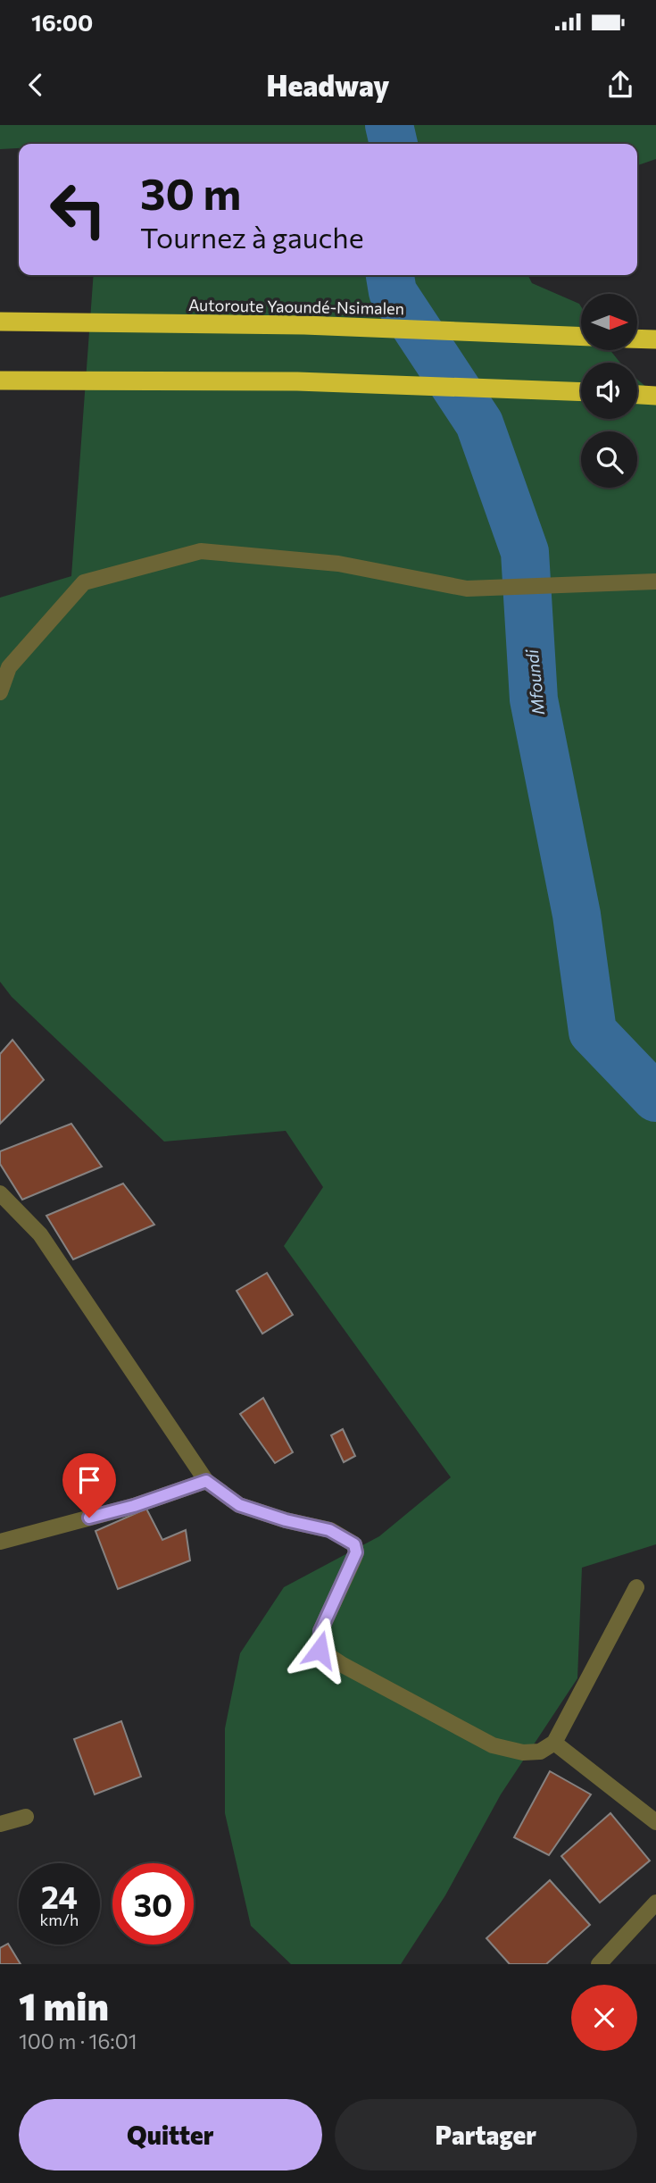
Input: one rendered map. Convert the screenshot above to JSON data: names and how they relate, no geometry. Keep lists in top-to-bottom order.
{
  "streets": {
    "highway": ["Autoroute Yaoundé-Nsimalen"]
  },
  "water": ["Mfoundi"],
  "north": "right",
  "page": {
    "status": "16:00",
    "header": "Headway",
    "turn": ["30 m", "Tournez à gauche"],
    "speed": "24 km/h",
    "limit": "30",
    "heading": ["1 min", "100 m · 16:01"],
    "buttons": ["Quitter", "Partager"]
  }
}
